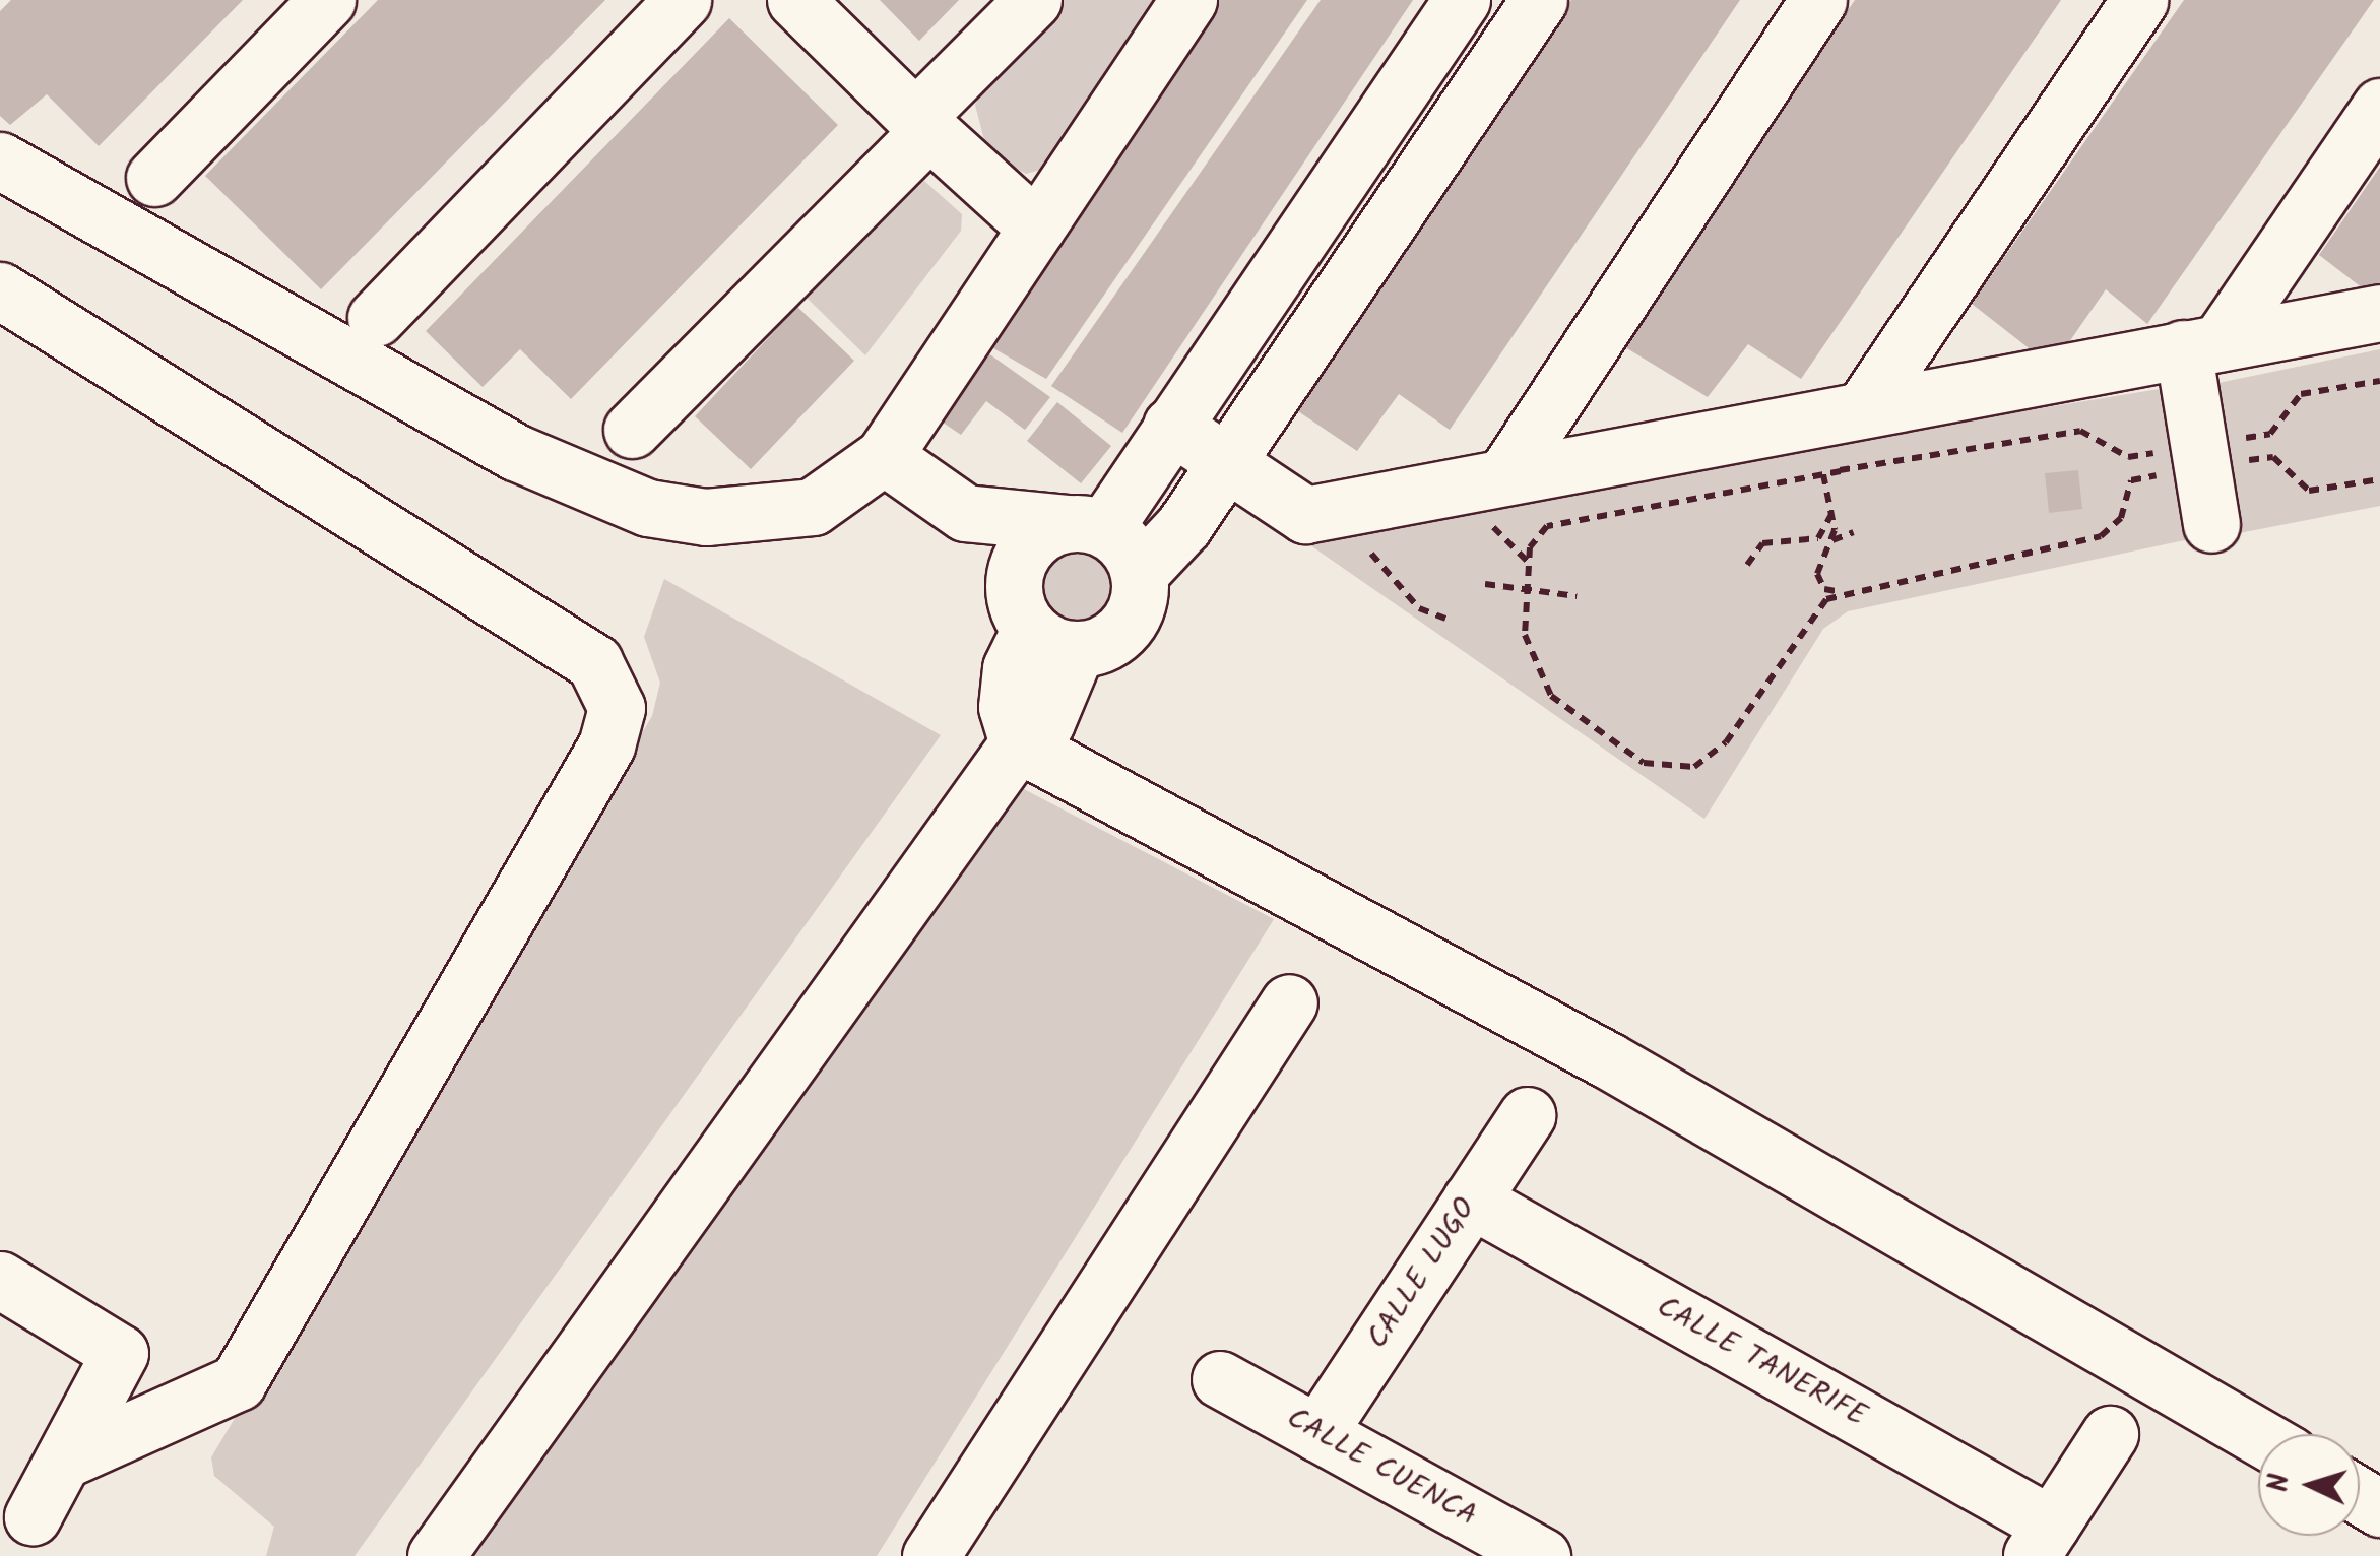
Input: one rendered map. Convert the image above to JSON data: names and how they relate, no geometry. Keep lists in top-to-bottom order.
{
  "streets": {
    "street": ["CALLE LUGO", "CALLE TANERIFE", "CALLE CUENCA"]
  },
  "crossings": [
    ["CALLE LUGO", "CALLE TANERIFE"],
    ["CALLE LUGO", "CALLE CUENCA"]
  ],
  "north": "left"
}
